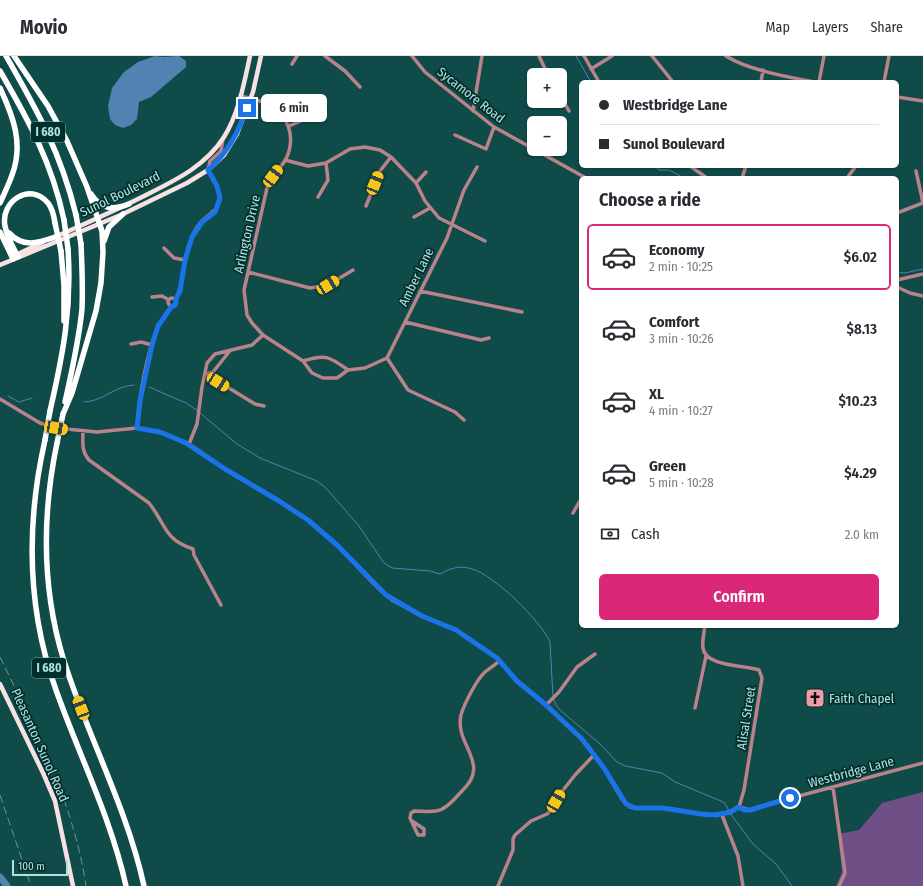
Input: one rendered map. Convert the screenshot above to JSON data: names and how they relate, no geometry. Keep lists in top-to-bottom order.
{
  "streets": {
    "highway": ["I 680"],
    "main road": ["Sunol Boulevard", "Pleasanton Sunol Road"],
    "street": [
      "Sycamore Road",
      "Arlington Drive",
      "Amber Lane",
      "Alisal Street",
      "Westbridge Lane"
    ]
  },
  "crossings": [
    ["Alisal Street", "Westbridge Lane"]
  ],
  "places": {
    "church": ["Faith Chapel"]
  },
  "scale_bar": "100 m",
  "page": {
    "header": "Movio",
    "nav": ["Map", "Layers", "Share"],
    "map_buttons": ["+", "−"],
    "banner": ["Westbridge Lane", "Sunol Boulevard"],
    "bubble": "6 min",
    "heading": "Choose a ride",
    "list": [
      {
        "name": "Economy",
        "note": "2 min · 10:25",
        "value": "$6.02"
      },
      {
        "name": "Comfort",
        "note": "3 min · 10:26",
        "value": "$8.13"
      },
      {
        "name": "XL",
        "note": "4 min · 10:27",
        "value": "$10.23"
      },
      {
        "name": "Green",
        "note": "5 min · 10:28",
        "value": "$4.29"
      }
    ],
    "pay": ["Cash", "2.0 km"],
    "buttons": "Confirm",
    "scale": "100 m"
  }
}
